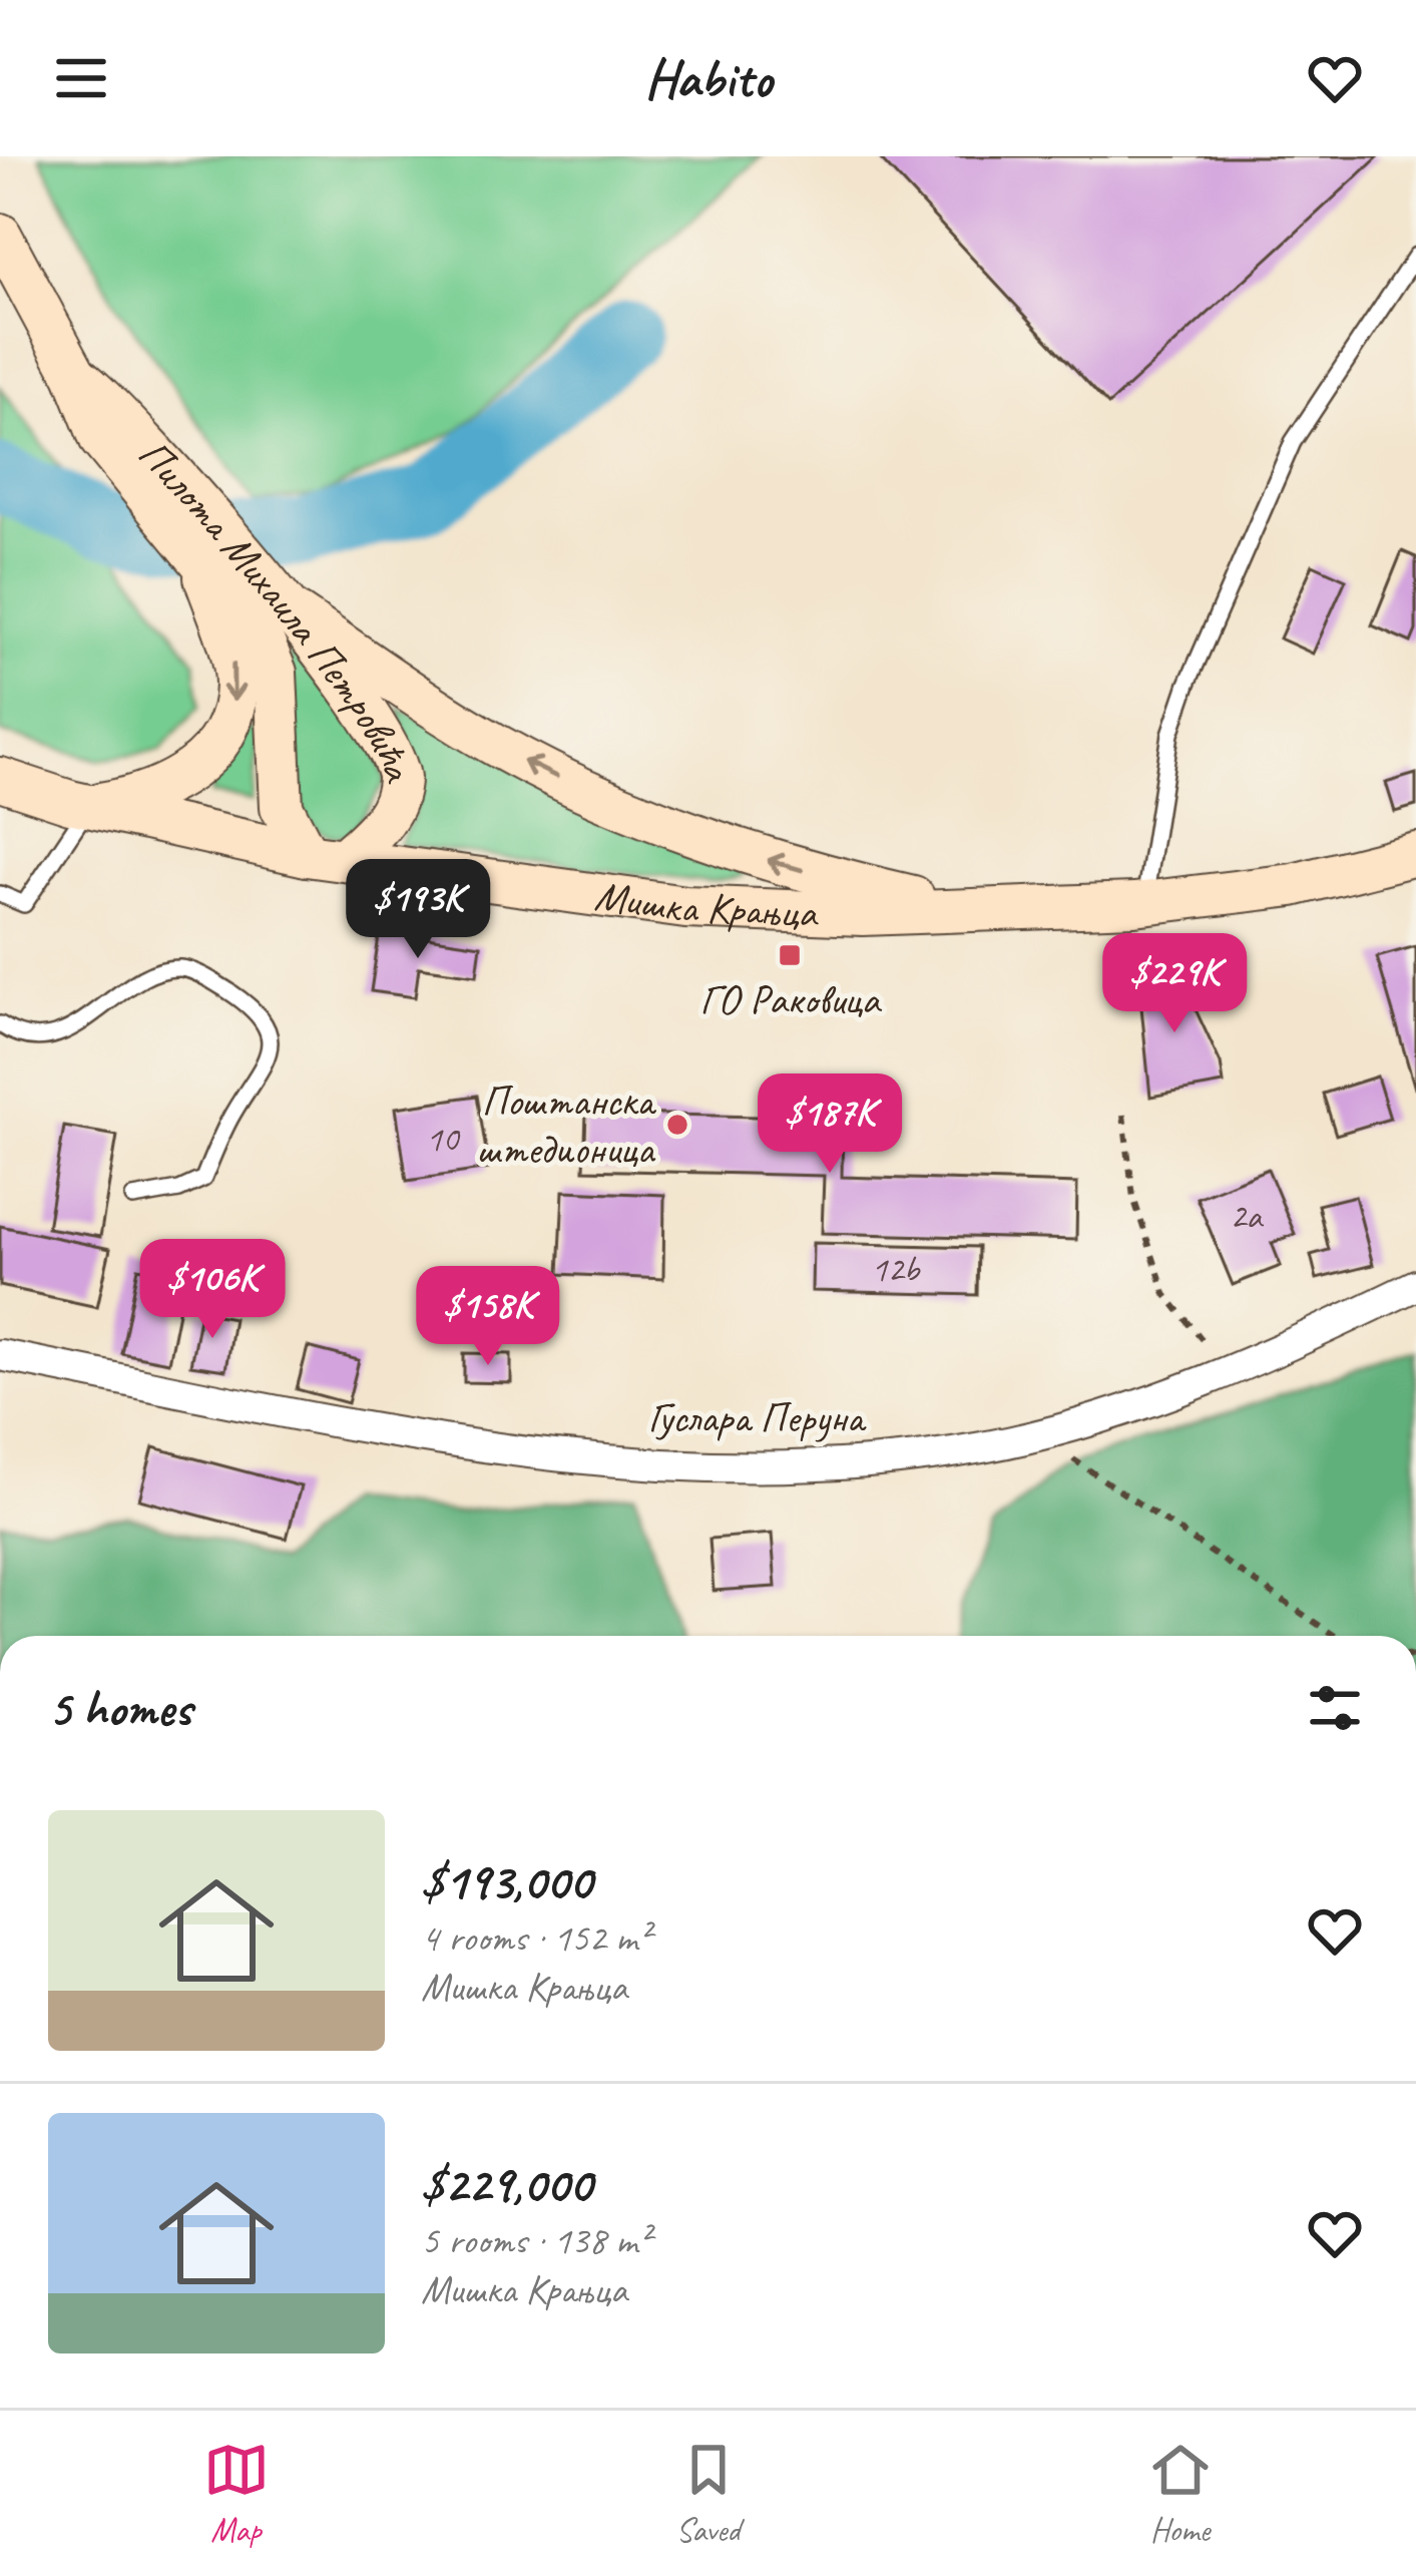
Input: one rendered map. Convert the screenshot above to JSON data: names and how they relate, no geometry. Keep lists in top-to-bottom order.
{
  "streets": {
    "main road": ["Пилота Михаила Петровића", "Мишка Крањца"],
    "street": ["Гуслара Перуна"]
  },
  "crossings": [
    ["Пилота Михаила Петровића", "Мишка Крањца"]
  ],
  "places": {
    "transit": ["ГО Раковица"],
    "other": ["Поштанска штедионица"]
  },
  "house_numbers": ["10", "2a", "12b"],
  "page": {
    "header": "Habito",
    "price": [
      "$193K",
      "$229K",
      "$187K",
      "$106K",
      "$158K"
    ],
    "heading": "5 homes",
    "list": [
      {
        "name": "$193,000",
        "note": "4 rooms · 152 m² · Мишка Крањца"
      },
      {
        "name": "$229,000",
        "note": "5 rooms · 138 m² · Мишка Крањца"
      }
    ],
    "tabs": ["Map", "Saved", "Home"]
  }
}
